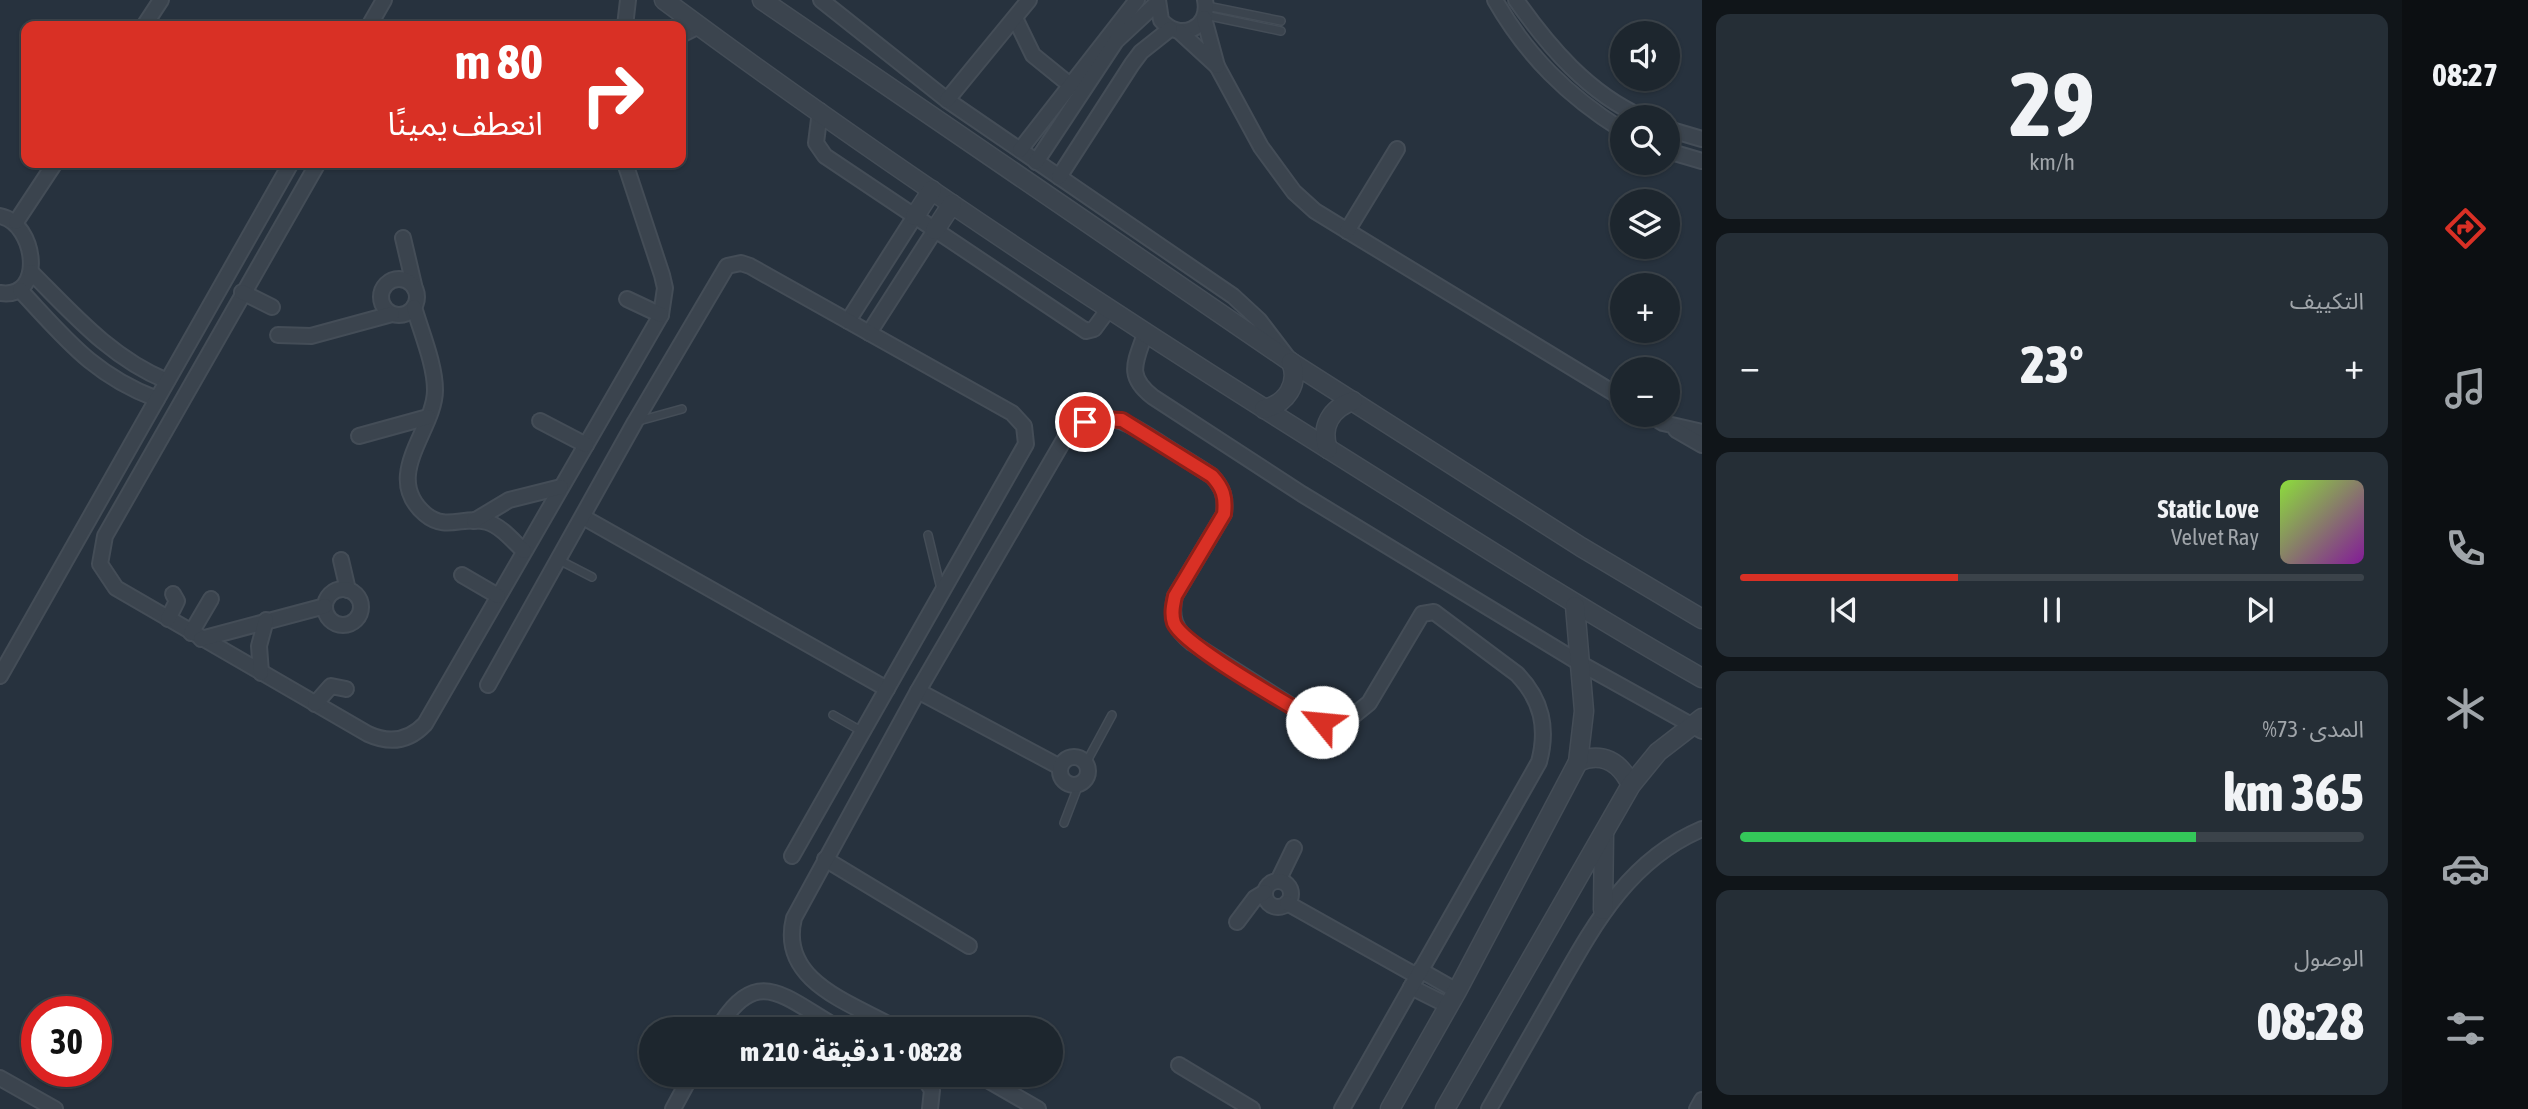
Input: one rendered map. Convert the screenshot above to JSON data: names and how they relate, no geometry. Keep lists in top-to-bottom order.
{
  "page": {
    "tabs": "08:27",
    "tile": [
      ["29", "km/h"],
      "التكييف",
      ["المدى · 73%", "365 km"],
      ["الوصول", "08:28"]
    ],
    "map_buttons": ["+", "−"],
    "turn": ["80 m", "انعطف يمينًا"],
    "heat": ["−", "23°", "+"],
    "song": ["Static Love", "Velvet Ray"],
    "limit": "30",
    "trip": "08:28 · 1 دقيقة · 210 m"
  }
}
